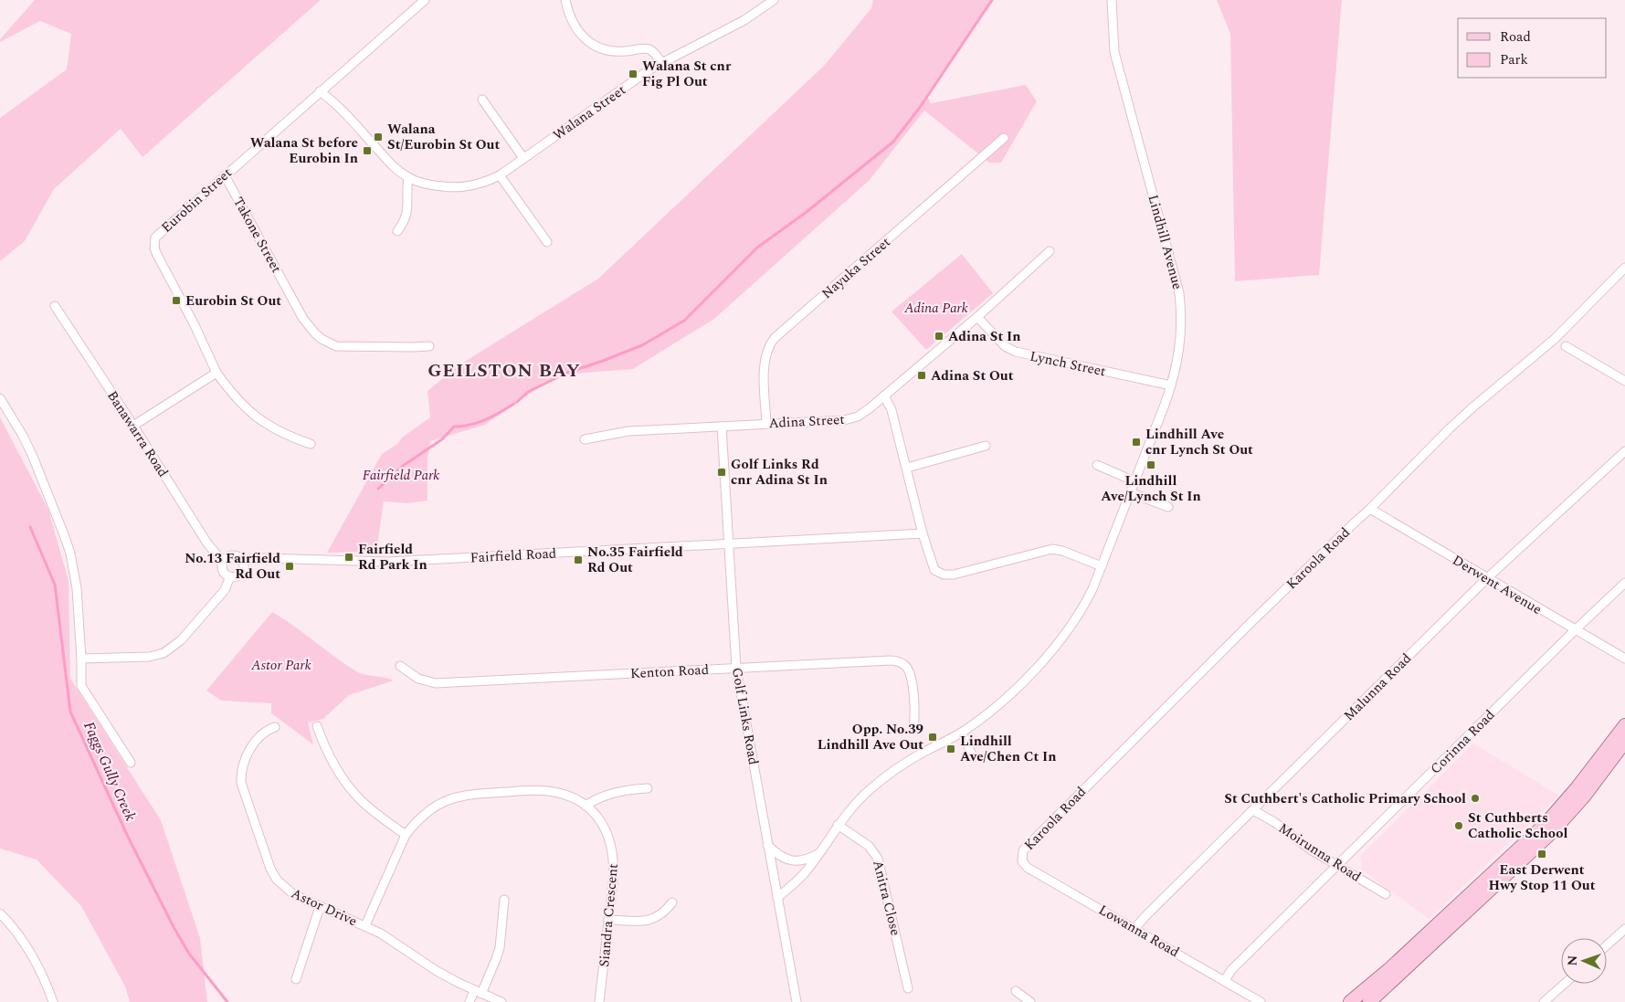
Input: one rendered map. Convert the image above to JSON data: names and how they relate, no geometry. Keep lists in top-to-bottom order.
{
  "streets": {
    "street": [
      "Walana Street",
      "Eurobin Street",
      "Takone Street",
      "Lindhill Avenue",
      "Nayuka Street",
      "Lynch Street",
      "Adina Street",
      "Banawarra Road",
      "Fairfield Road",
      "Karoola Road",
      "Derwent Avenue",
      "Kenton Road",
      "Malunna Road",
      "Golf Links Road",
      "Corinna Road",
      "Moirunna Road",
      "Anitra Close",
      "Astor Drive",
      "Siandra Crescent",
      "Lowanna Road"
    ]
  },
  "crossings": [
    ["Walana Street", "Eurobin Street"],
    ["Eurobin Street", "Takone Street"],
    ["Lindhill Avenue", "Lynch Street"],
    ["Lindhill Avenue", "Golf Links Road"],
    ["Lindhill Avenue", "Anitra Close"],
    ["Nayuka Street", "Adina Street"],
    ["Lynch Street", "Adina Street"],
    ["Adina Street", "Golf Links Road"],
    ["Banawarra Road", "Fairfield Road"],
    ["Fairfield Road", "Golf Links Road"],
    ["Karoola Road", "Derwent Avenue"],
    ["Karoola Road", "Lowanna Road"],
    ["Derwent Avenue", "Malunna Road"],
    ["Derwent Avenue", "Corinna Road"],
    ["Kenton Road", "Golf Links Road"],
    ["Malunna Road", "Moirunna Road"],
    ["Malunna Road", "Lowanna Road"],
    ["Corinna Road", "Moirunna Road"],
    ["Corinna Road", "Lowanna Road"],
    ["Astor Drive", "Siandra Crescent"]
  ],
  "districts": ["GEILSTON BAY"],
  "water": ["Faggs Gully Creek"],
  "parks": ["Adina Park", "Fairfield Park", "Astor Park"],
  "places": {
    "transit": [
      "Walana St cnr Fig Pl Out",
      "Walana St/Eurobin St Out",
      "Walana St before Eurobin In",
      "Eurobin St Out",
      "Adina St In",
      "Adina St Out",
      "Lindhill Ave cnr Lynch St Out",
      "Lindhill Ave/Lynch St In",
      "Golf Links Rd cnr Adina St In",
      "Fairfield Rd Park In",
      "No.35 Fairfield Rd Out",
      "No.13 Fairfield Rd Out",
      "Opp. No.39 Lindhill Ave Out",
      "Lindhill Ave/Chen Ct In",
      "East Derwent Hwy Stop 11 Out"
    ],
    "other": ["St Cuthbert's Catholic Primary School", "St Cuthberts Catholic School"]
  },
  "legend": ["Road", "Park"],
  "north": "left"
}
